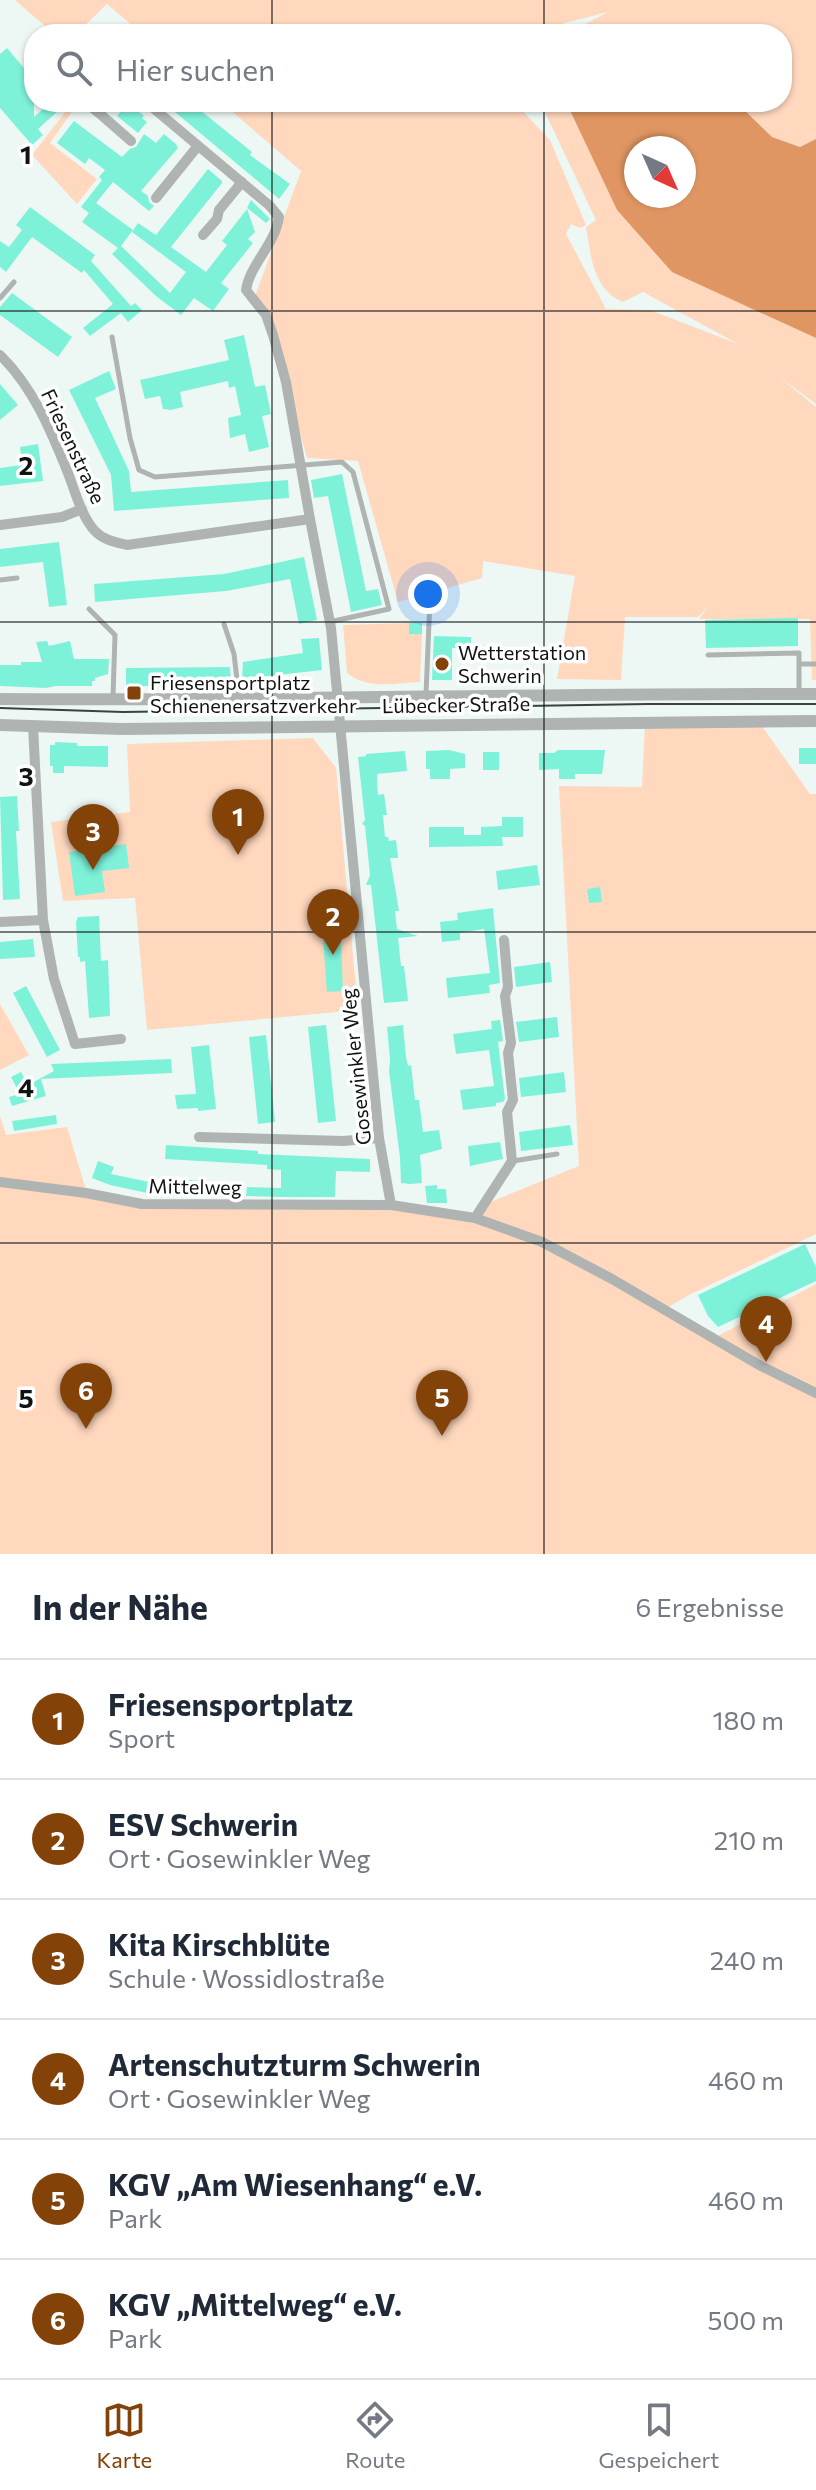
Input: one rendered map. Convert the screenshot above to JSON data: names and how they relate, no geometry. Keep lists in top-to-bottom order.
{
  "streets": {
    "street": [
      "Friesenstraße",
      "Lübecker Straße",
      "Gosewinkler Weg",
      "Mittelweg"
    ]
  },
  "crossings": [
    ["Lübecker Straße", "Gosewinkler Weg"],
    ["Gosewinkler Weg", "Mittelweg"]
  ],
  "places": {
    "other": ["Wetterstation Schwerin"],
    "transit": ["Friesensportplatz Schienenersatzverkehr"]
  },
  "north": "bottom right",
  "page": {
    "search": "Hier suchen",
    "pins": [
      "1",
      "3",
      "2",
      "4",
      "6",
      "5"
    ],
    "heading": ["In der Nähe", "6 Ergebnisse"],
    "list": [
      {
        "mark": "1",
        "name": "Friesensportplatz",
        "note": "Sport",
        "value": "180 m"
      },
      {
        "mark": "2",
        "name": "ESV Schwerin",
        "note": "Ort · Gosewinkler Weg",
        "value": "210 m"
      },
      {
        "mark": "3",
        "name": "Kita Kirschblüte",
        "note": "Schule · Wossidlostraße",
        "value": "240 m"
      },
      {
        "mark": "4",
        "name": "Artenschutzturm Schwerin",
        "note": "Ort · Gosewinkler Weg",
        "value": "460 m"
      },
      {
        "mark": "5",
        "name": "KGV „Am Wiesenhang“ e.V.",
        "note": "Park",
        "value": "460 m"
      },
      {
        "mark": "6",
        "name": "KGV „Mittelweg“ e.V.",
        "note": "Park",
        "value": "500 m"
      }
    ],
    "nav": ["Karte", "Route", "Gespeichert"]
  },
  "grid": {
    "rows": [
      "1",
      "2",
      "3",
      "4",
      "5"
    ]
  }
}
